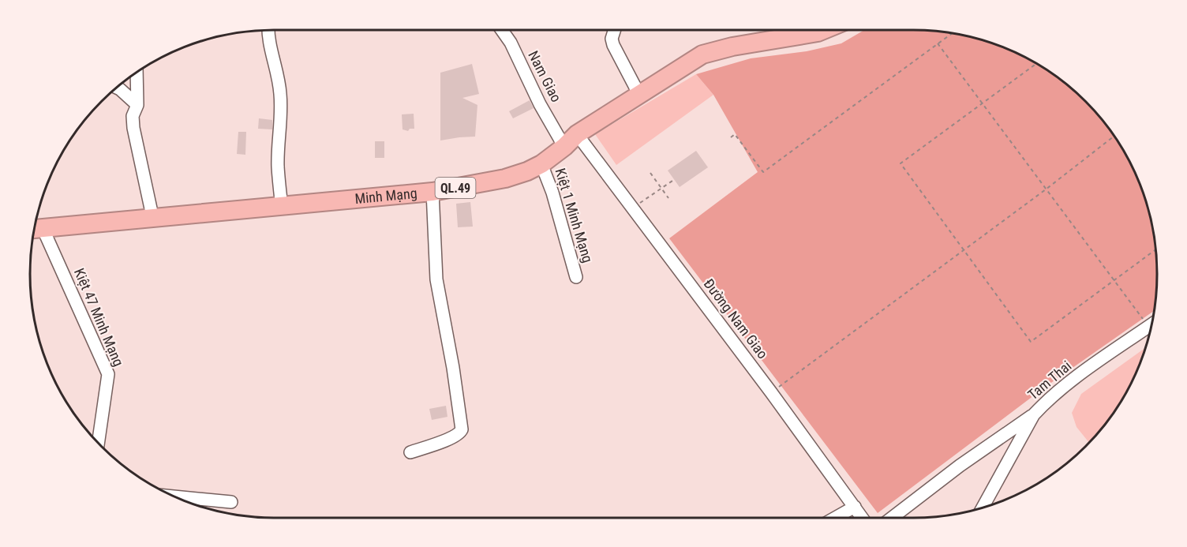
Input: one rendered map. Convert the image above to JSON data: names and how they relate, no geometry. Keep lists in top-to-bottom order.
{
  "streets": {
    "highway": ["QL.49", "Minh Mạng"],
    "street": [
      "Nam Giao",
      "Kiệt 1 Minh Mạng",
      "Kiệt 47 Minh Mạng",
      "Đường Nam Giao",
      "Tam Thai"
    ]
  },
  "crossings": [
    ["Nam Giao", "Minh Mạng"],
    ["Nam Giao", "Đường Nam Giao"],
    ["Minh Mạng", "Kiệt 1 Minh Mạng"],
    ["Minh Mạng", "Kiệt 47 Minh Mạng"],
    ["Minh Mạng", "Đường Nam Giao"]
  ]
}
